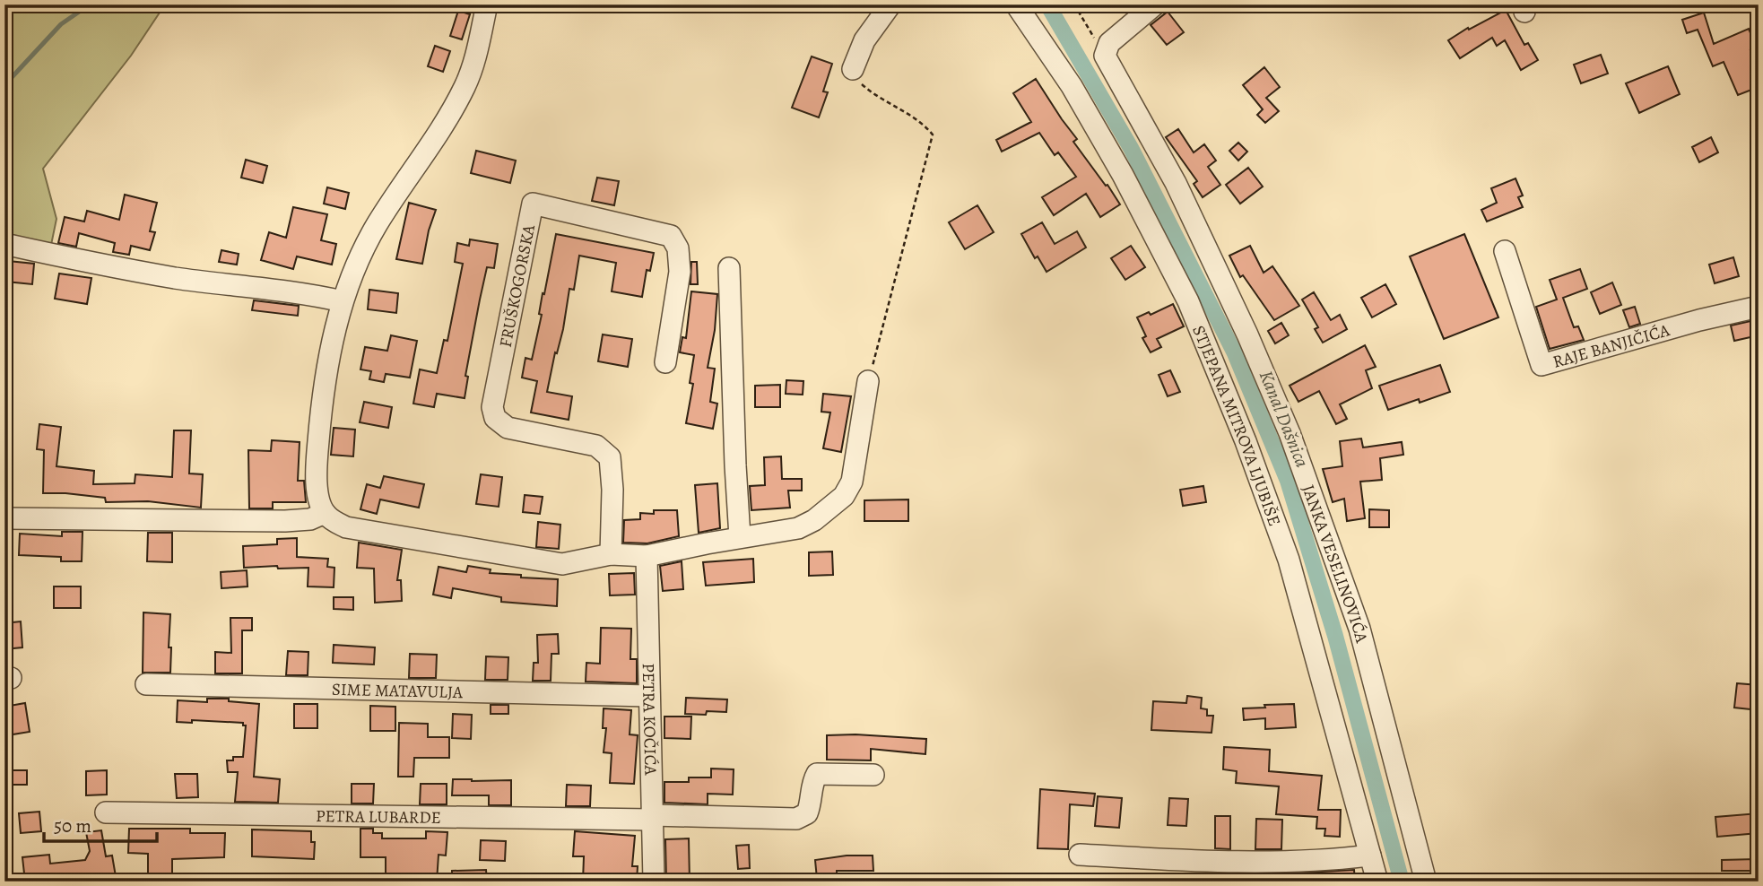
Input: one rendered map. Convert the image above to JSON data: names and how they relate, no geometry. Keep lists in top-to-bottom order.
{
  "streets": {
    "street": [
      "FRUŠKOGORSKA",
      "RAJE BANJIČIĆA",
      "STJEPANA MITROVA LJUBIŠE",
      "JANKA VESELINOVIĆA",
      "SIME MATAVULJA",
      "PETRA KOČIĆA",
      "PETRA LUBARDE"
    ]
  },
  "crossings": [
    ["SIME MATAVULJA", "PETRA KOČIĆA"],
    ["PETRA KOČIĆA", "PETRA LUBARDE"]
  ],
  "water": ["Kanal Dašnica"],
  "scale_bar": "50 m"
}
